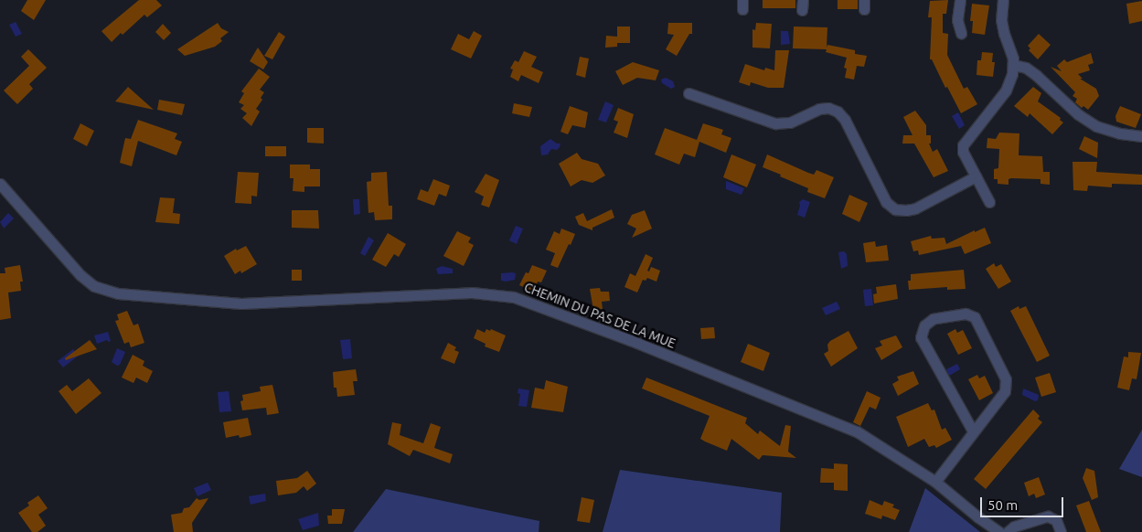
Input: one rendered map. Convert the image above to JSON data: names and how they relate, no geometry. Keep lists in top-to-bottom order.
{
  "streets": {
    "street": ["CHEMIN DU PAS DE LA MUE"]
  },
  "scale_bar": "50 m"
}
